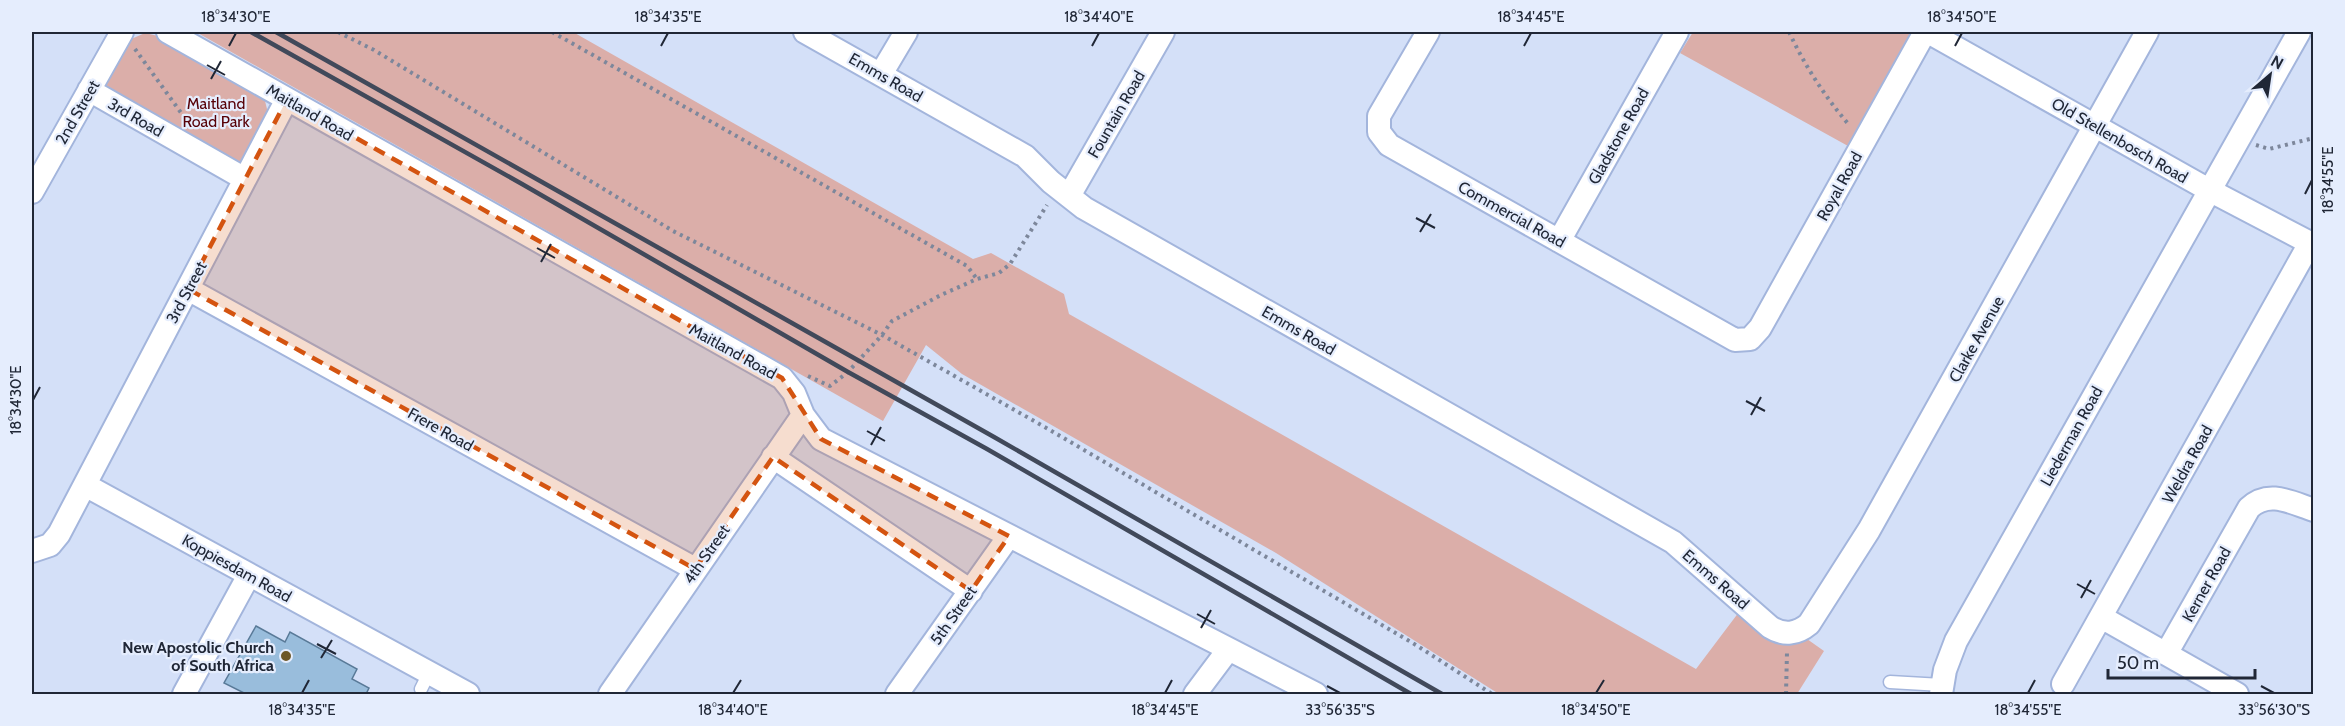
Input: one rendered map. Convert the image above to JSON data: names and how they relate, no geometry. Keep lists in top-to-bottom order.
{
  "streets": {
    "street": [
      "Emms Road",
      "2nd Street",
      "Maitland Road",
      "Fountain Road",
      "3rd Road",
      "Gladstone Road",
      "Old Stellenbosch Road",
      "Royal Road",
      "Commercial Road",
      "3rd Street",
      "Clarke Avenue",
      "Frere Road",
      "Liederman Road",
      "Weldra Road",
      "4th Street",
      "Koppiesdam Road",
      "Kerner Road",
      "5th Street"
    ]
  },
  "crossings": [
    ["Emms Road", "Fountain Road"],
    ["Emms Road", "Clarke Avenue"],
    ["2nd Street", "3rd Road"],
    ["Maitland Road", "3rd Street"],
    ["Maitland Road", "4th Street"],
    ["Maitland Road", "5th Street"],
    ["3rd Road", "3rd Street"],
    ["Gladstone Road", "Commercial Road"],
    ["Old Stellenbosch Road", "Royal Road"],
    ["Old Stellenbosch Road", "Clarke Avenue"],
    ["Old Stellenbosch Road", "Liederman Road"],
    ["Old Stellenbosch Road", "Weldra Road"],
    ["Royal Road", "Commercial Road"],
    ["3rd Street", "Frere Road"],
    ["3rd Street", "Koppiesdam Road"],
    ["Frere Road", "4th Street"]
  ],
  "parks": ["Maitland Road Park"],
  "places": ["New Apostolic Church of South Africa"],
  "scale_bar": "50 m",
  "north": "top right",
  "coordinates": [
    "18°34'30\"E",
    "18°34'35\"E",
    "18°34'40\"E",
    "18°34'45\"E",
    "18°34'50\"E",
    "18°34'55\"E",
    "33°56'35\"S",
    "33°56'30\"S"
  ]
}
